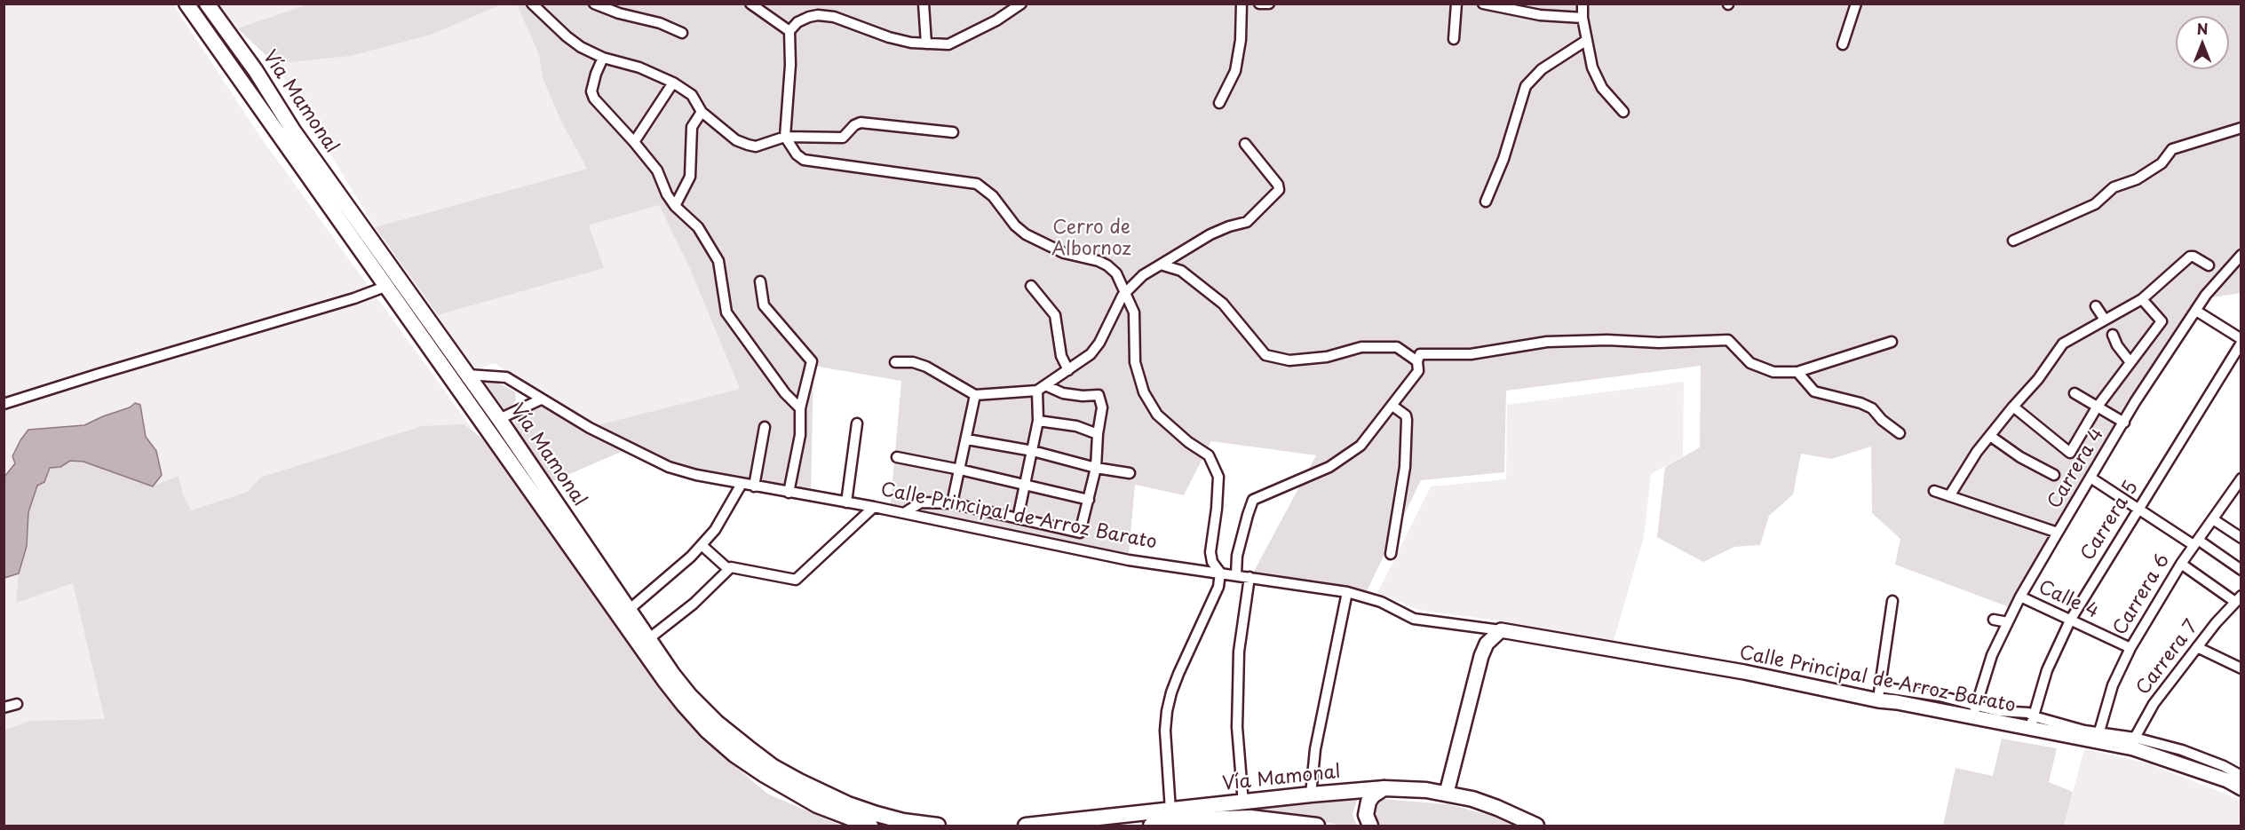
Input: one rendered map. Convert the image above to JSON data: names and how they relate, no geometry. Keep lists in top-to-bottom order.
{
  "streets": {
    "main road": ["Vía Mamonal"],
    "street": [
      "Carrera 4",
      "Calle Principal de Arroz Barato",
      "Carrera 5",
      "Carrera 6",
      "Calle 4",
      "Carrera 7"
    ]
  },
  "crossings": [
    ["Vía Mamonal", "Calle Principal de Arroz Barato"],
    ["Carrera 4", "Calle Principal de Arroz Barato"],
    ["Carrera 4", "Calle 4"],
    ["Calle Principal de Arroz Barato", "Carrera 5"],
    ["Calle Principal de Arroz Barato", "Carrera 6"],
    ["Calle Principal de Arroz Barato", "Carrera 7"],
    ["Carrera 5", "Calle 4"],
    ["Carrera 6", "Calle 4"]
  ],
  "parks": ["Cerro de Albornoz"],
  "north": "top"
}
